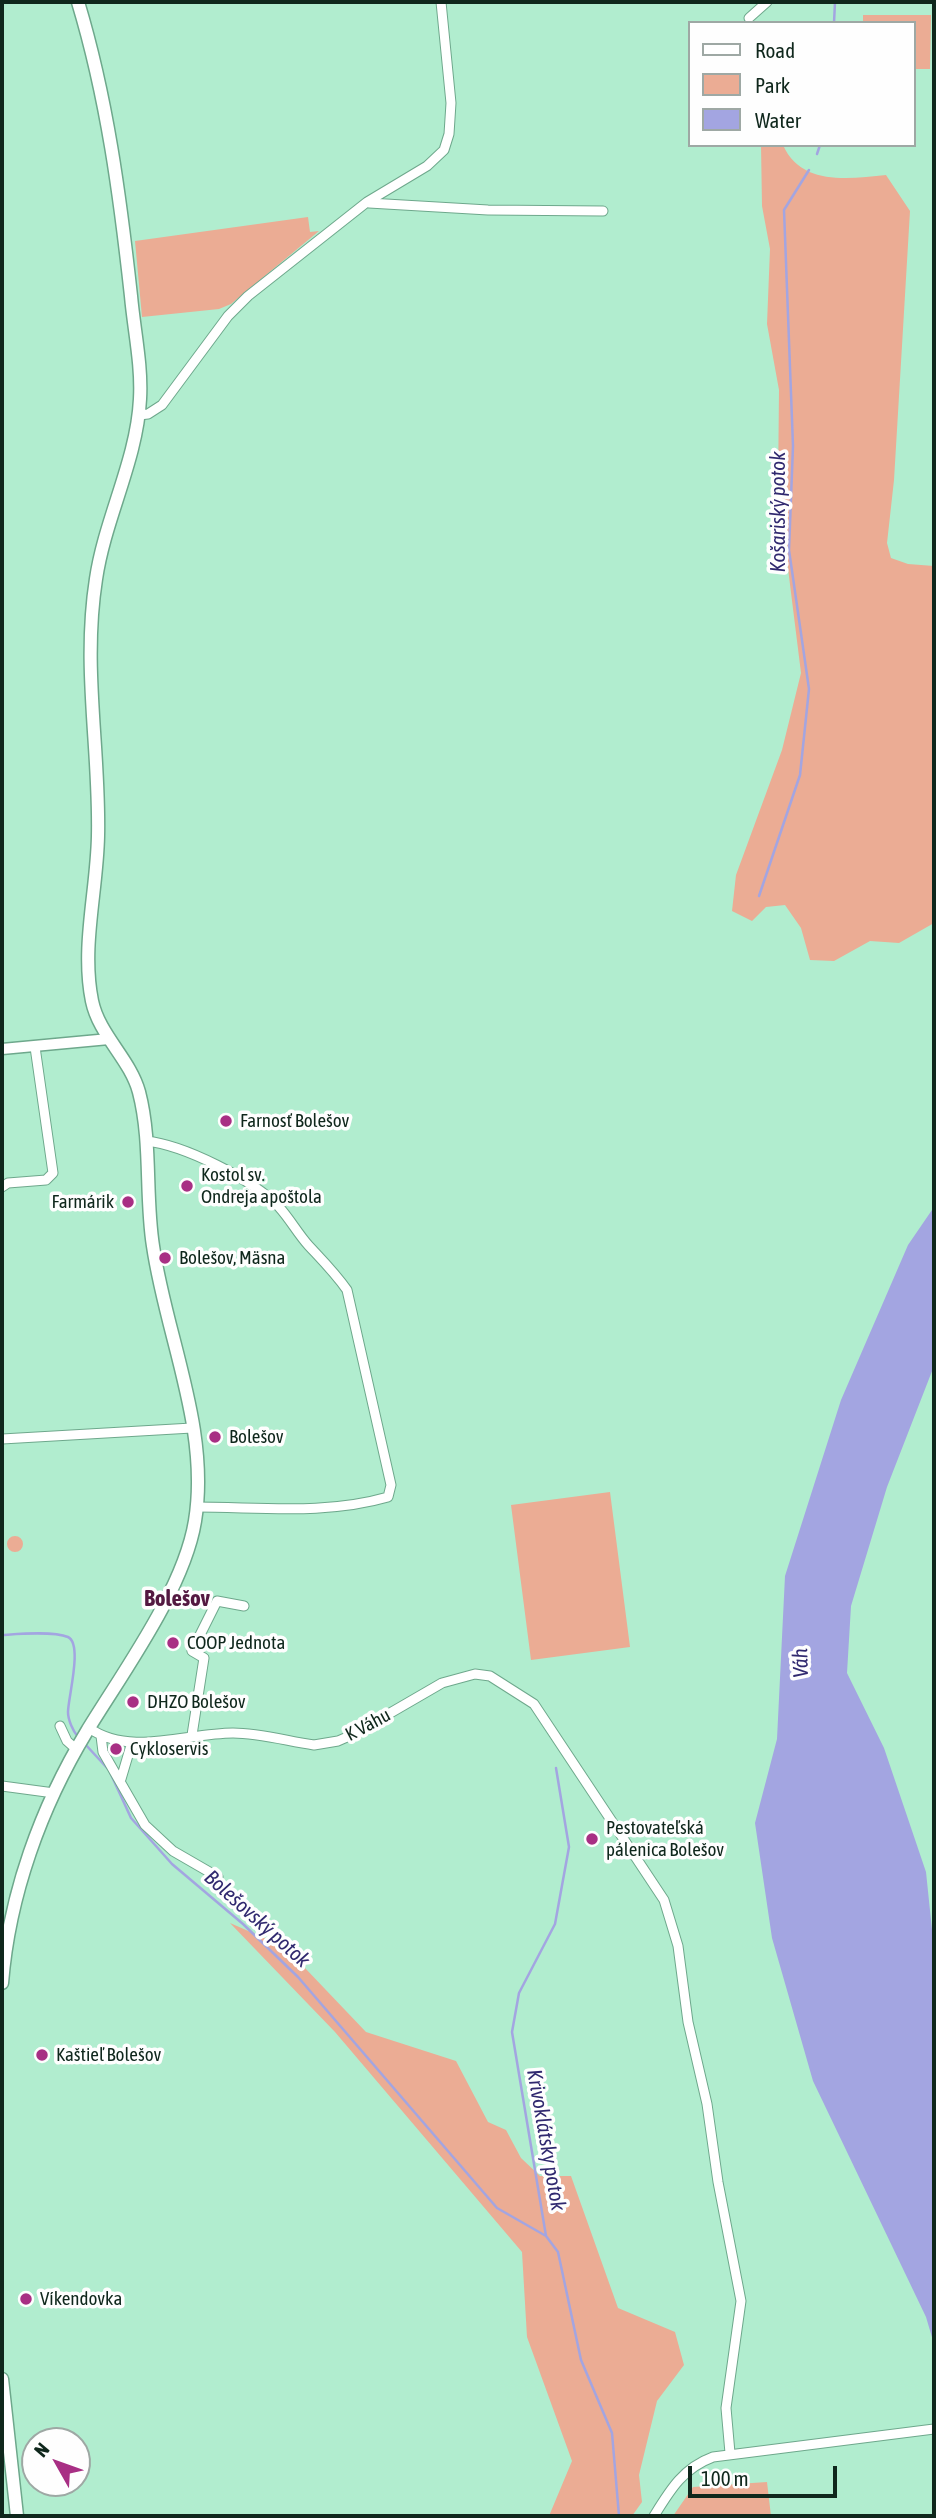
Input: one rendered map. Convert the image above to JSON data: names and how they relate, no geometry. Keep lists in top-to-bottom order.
{
  "streets": {
    "street": ["K Váhu"]
  },
  "districts": ["Bolešov"],
  "water": [
    "Košariský potok",
    "Váh",
    "Bolešovský potok",
    "Krivoklátsky potok"
  ],
  "places": [
    "Farnosť Bolešov",
    "Kostol sv. Ondreja apoštola",
    "Farmárik",
    "Bolešov, Mäsna",
    "Bolešov",
    "COOP Jednota",
    "DHZO Bolešov",
    "Cykloservis",
    "Pestovateľská pálenica Bolešov",
    "Kaštieľ Bolešov",
    "Víkendovka"
  ],
  "legend": ["Road", "Park", "Water"],
  "scale_bar": "100 m",
  "north": "top left"
}
